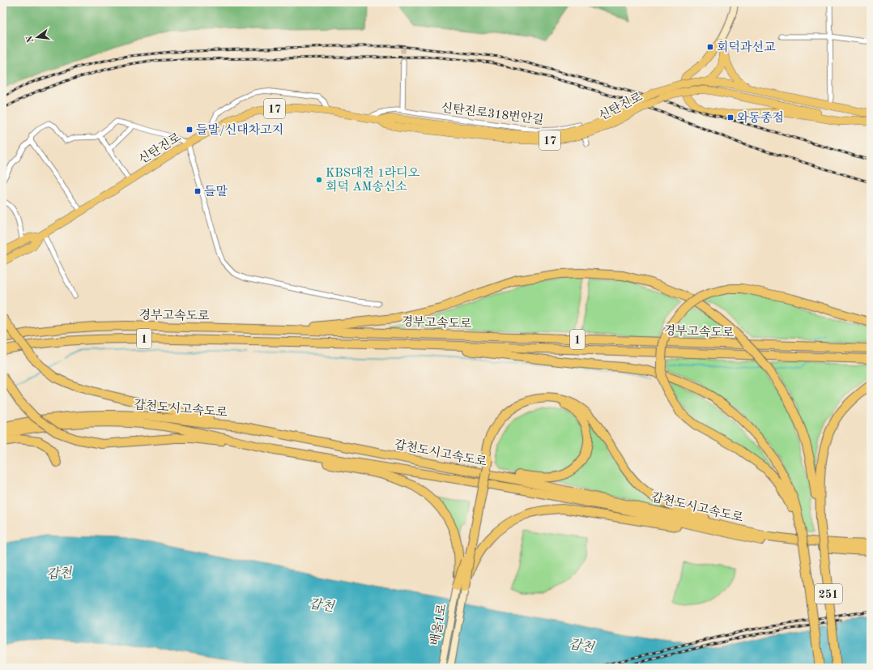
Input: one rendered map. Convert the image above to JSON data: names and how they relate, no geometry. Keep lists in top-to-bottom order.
{
  "streets": {
    "highway": [
      "경부고속도로",
      "1",
      "갑천도시고속도로",
      "251"
    ],
    "main road": ["신탄진로", "17", "배울1로"],
    "street": ["신탄진로318번안길"]
  },
  "crossings": [
    ["신탄진로", "신탄진로318번안길"]
  ],
  "water": ["갑천"],
  "places": {
    "transit": [
      "회덕과선교",
      "와동종점",
      "들말/신대차고지",
      "들말"
    ],
    "other": ["KBS대전 1라디오 회덕 AM송신소"]
  },
  "north": "left"
}
